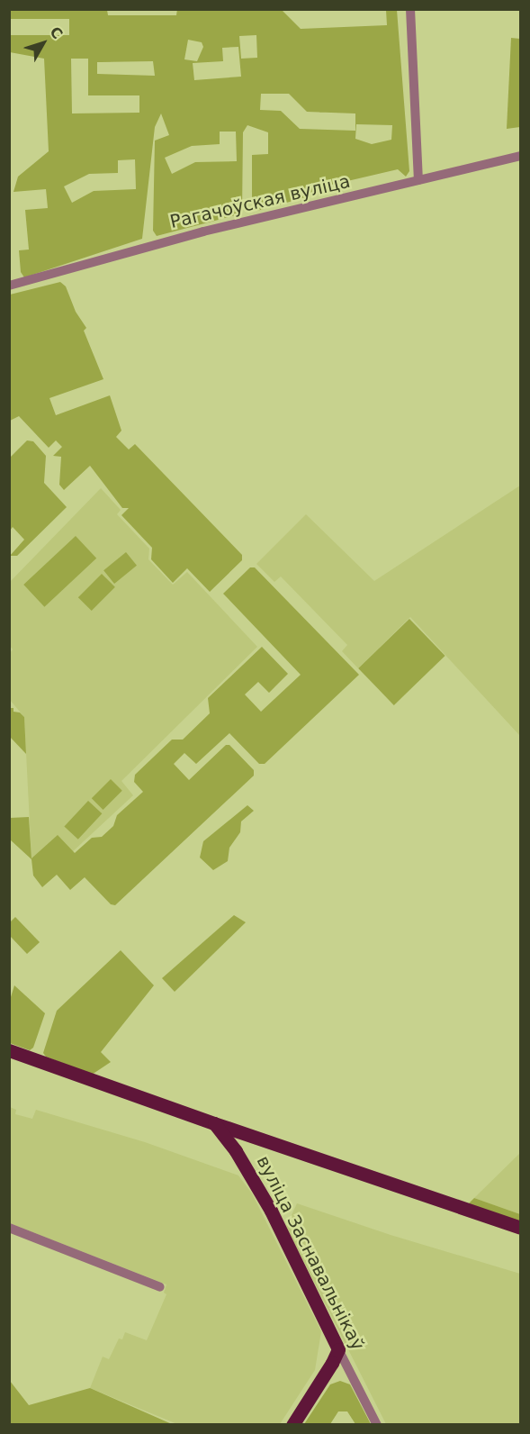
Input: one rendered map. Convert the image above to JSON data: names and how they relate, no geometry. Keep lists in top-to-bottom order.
{
  "streets": {
    "main road": ["вуліца Заснавальнікаў"],
    "street": ["Рагачоўская вуліца"]
  },
  "north": "top right"
}
